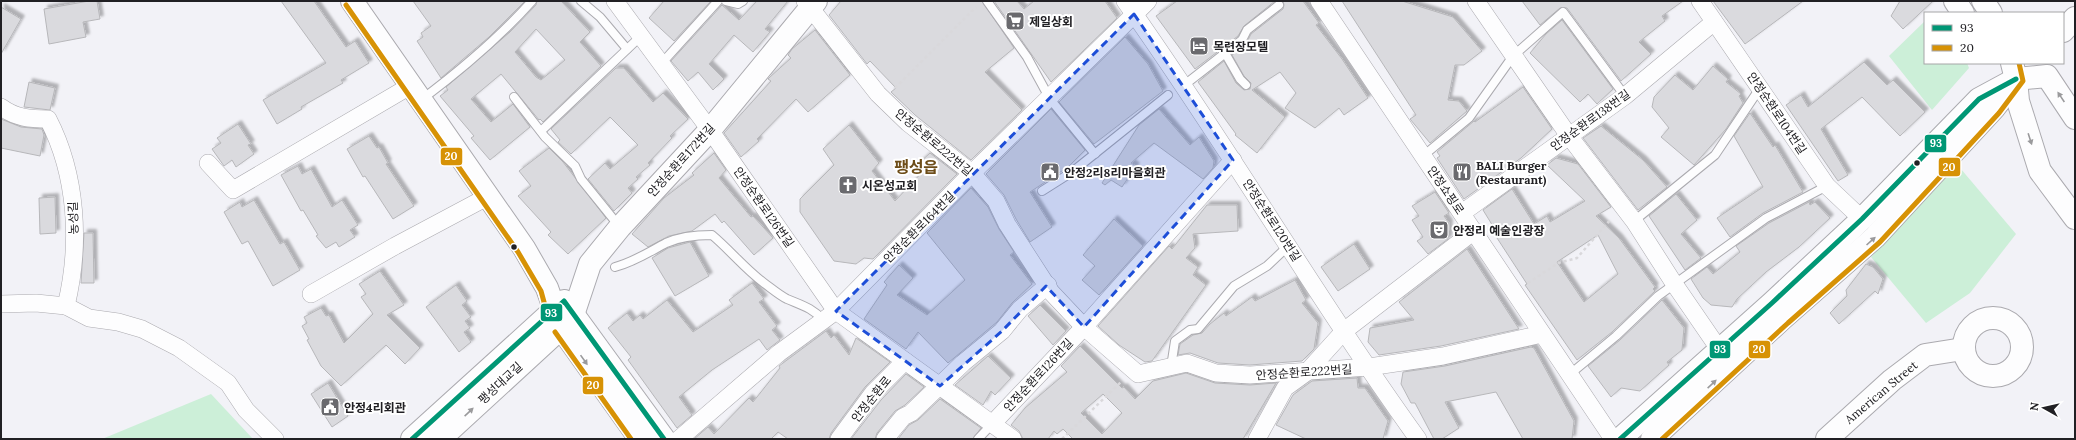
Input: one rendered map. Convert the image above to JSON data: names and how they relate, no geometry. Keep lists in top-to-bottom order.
{
  "streets": {
    "main road": ["안정순환로172번길", "팽성대교길", "American Street"],
    "street": [
      "안정순환로104번길",
      "안정순환로138번길",
      "안정순환로222번길",
      "안정쇼핑로",
      "안정순환로126번길",
      "농성길",
      "안정순환로120번길",
      "안정순환로164번길",
      "안정순환로"
    ]
  },
  "crossings": [
    ["안정순환로104번길", "안정순환로138번길"],
    ["안정순환로138번길", "안정쇼핑로"],
    ["안정순환로222번길", "안정순환로172번길"],
    ["안정순환로222번길", "안정쇼핑로"],
    ["안정순환로222번길", "안정순환로126번길"],
    ["안정순환로222번길", "안정순환로120번길"],
    ["안정순환로222번길", "안정순환로164번길"],
    ["안정순환로172번길", "안정순환로126번길"],
    ["안정순환로172번길", "팽성대교길"],
    ["안정순환로126번길", "안정순환로164번길"],
    ["안정순환로126번길", "안정순환로"],
    ["안정순환로120번길", "안정순환로164번길"]
  ],
  "districts": ["팽성읍"],
  "places": {
    "supermarket": ["제일상회"],
    "hotel": ["목련장모텔"],
    "public building": ["안정2리8리마을회관", "안정4리회관"],
    "restaurant": ["BALI Burger (Restaurant)"],
    "church": ["시온성교회"],
    "theatre": ["안정리 예술인광장"]
  },
  "lines": ["transit line 20", "transit line 93"],
  "legend": ["93", "20"],
  "north": "left"
}
